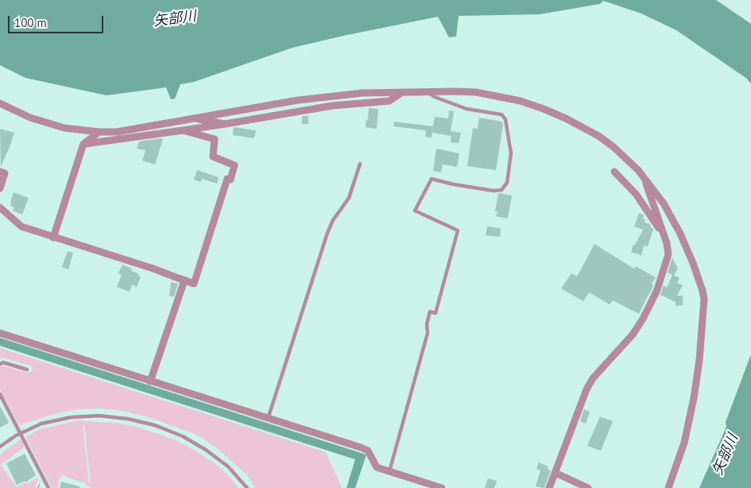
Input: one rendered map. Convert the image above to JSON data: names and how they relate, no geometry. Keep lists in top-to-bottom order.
{
  "water": ["矢部川"],
  "scale_bar": "100 m"
}
